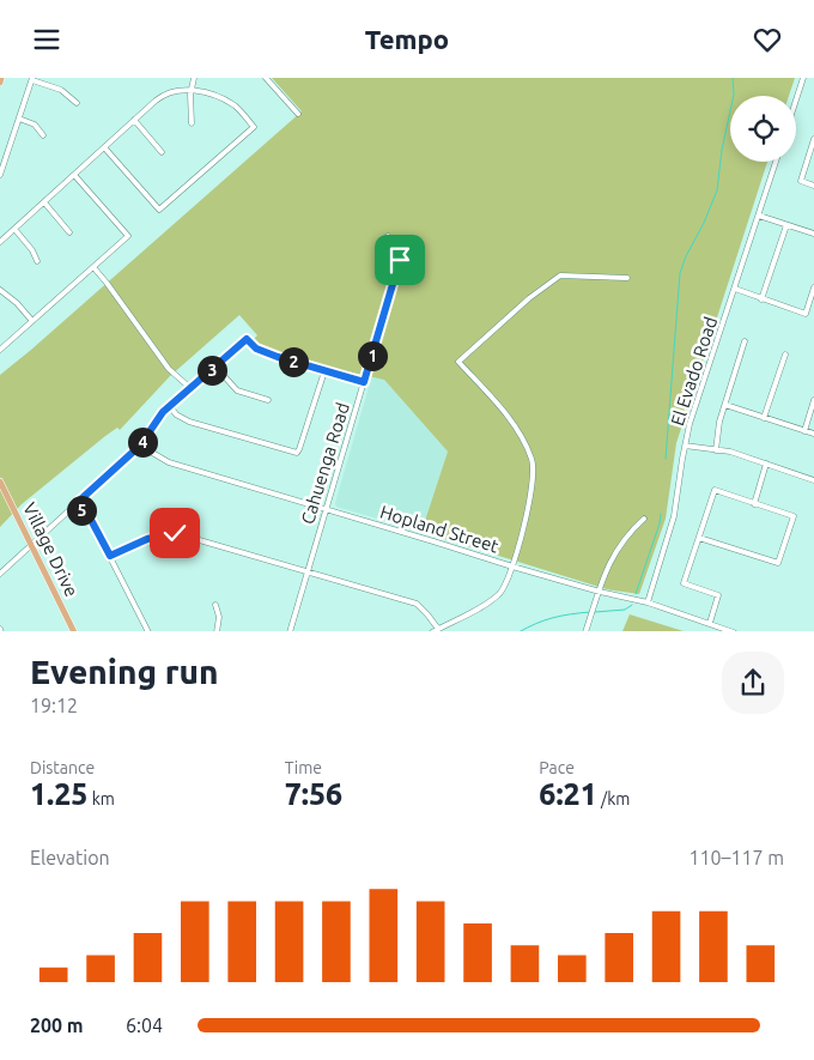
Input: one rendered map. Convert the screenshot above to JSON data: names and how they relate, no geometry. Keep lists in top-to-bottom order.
{
  "streets": {
    "main road": ["Village Drive"],
    "street": ["El Evado Road", "Cahuenga Road", "Hopland Street"]
  },
  "crossings": [
    ["El Evado Road", "Hopland Street"],
    ["Cahuenga Road", "Hopland Street"]
  ],
  "page": {
    "header": "Tempo",
    "pins": [
      "1",
      "2",
      "3",
      "4",
      "5"
    ],
    "heading": ["Evening run", "19:12"],
    "stats": [
      ["Distance", "1.25 km"],
      ["Time", "7:56"],
      ["Pace", "6:21 /km"]
    ],
    "chart": ["Elevation", "110–117 m"],
    "list": [
      {
        "name": "200 m",
        "note": "6:04"
      }
    ]
  }
}
